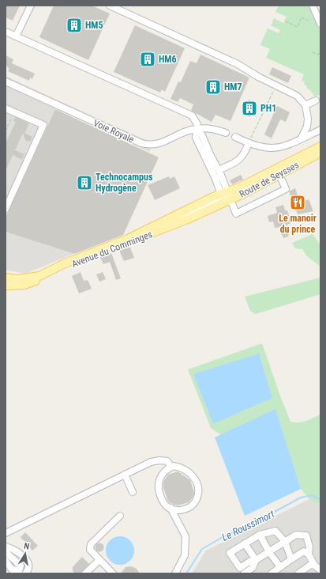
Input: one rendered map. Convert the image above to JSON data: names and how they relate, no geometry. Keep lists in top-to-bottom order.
{
  "streets": {
    "main road": ["Route de Seysses", "Avenue du Comminges"],
    "lane": ["Voie Royale"]
  },
  "crossings": [
    ["Route de Seysses", "Avenue du Comminges"]
  ],
  "water": ["Le Roussimort"],
  "places": {
    "building": [
      "HM5",
      "HM6",
      "HM7",
      "PH1",
      "Technocampus Hydrogène"
    ],
    "restaurant": ["Le manoir du prince"]
  },
  "north": "top"
}
